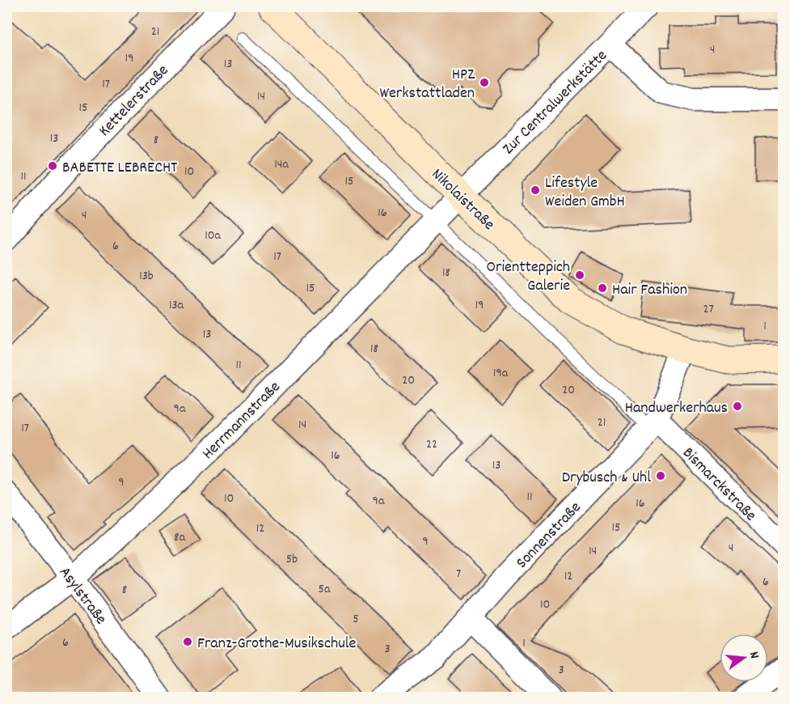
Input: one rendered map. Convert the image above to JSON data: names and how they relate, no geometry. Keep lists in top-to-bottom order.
{
  "streets": {
    "main road": ["Nikolaistraße"],
    "street": [
      "Kettelerstraße",
      "Zur Centralwerkstätte",
      "Herrmannstraße",
      "Bismarckstraße",
      "Sonnenstraße",
      "Asylstraße"
    ]
  },
  "crossings": [
    ["Zur Centralwerkstätte", "Nikolaistraße"],
    ["Zur Centralwerkstätte", "Herrmannstraße"],
    ["Nikolaistraße", "Herrmannstraße"],
    ["Nikolaistraße", "Sonnenstraße"],
    ["Herrmannstraße", "Asylstraße"],
    ["Bismarckstraße", "Sonnenstraße"]
  ],
  "places": [
    "HPZ Werkstattladen",
    "BABETTE LEBRECHT",
    "Lifestyle Weiden GmbH",
    "Orientteppich Galerie",
    "Hair Fashion",
    "Handwerkerhaus",
    "Drybusch & Uhl",
    "Franz-Grothe-Musikschule"
  ],
  "house_numbers": [
    "21",
    "4",
    "19",
    "13",
    "17",
    "14",
    "15",
    "13",
    "8",
    "14a",
    "10",
    "11",
    "15",
    "16",
    "4",
    "10a",
    "6",
    "17",
    "18",
    "13b",
    "15",
    "13a",
    "19",
    "27",
    "1",
    "13",
    "18",
    "11",
    "19a",
    "20",
    "20",
    "9a",
    "21",
    "14",
    "17",
    "22",
    "16",
    "13",
    "9",
    "11",
    "10",
    "9a",
    "16",
    "15",
    "12",
    "8a",
    "9",
    "4",
    "14",
    "5b",
    "7",
    "12",
    "6",
    "5a",
    "8",
    "10",
    "5",
    "6",
    "1",
    "3",
    "3"
  ],
  "north": "right"
}
